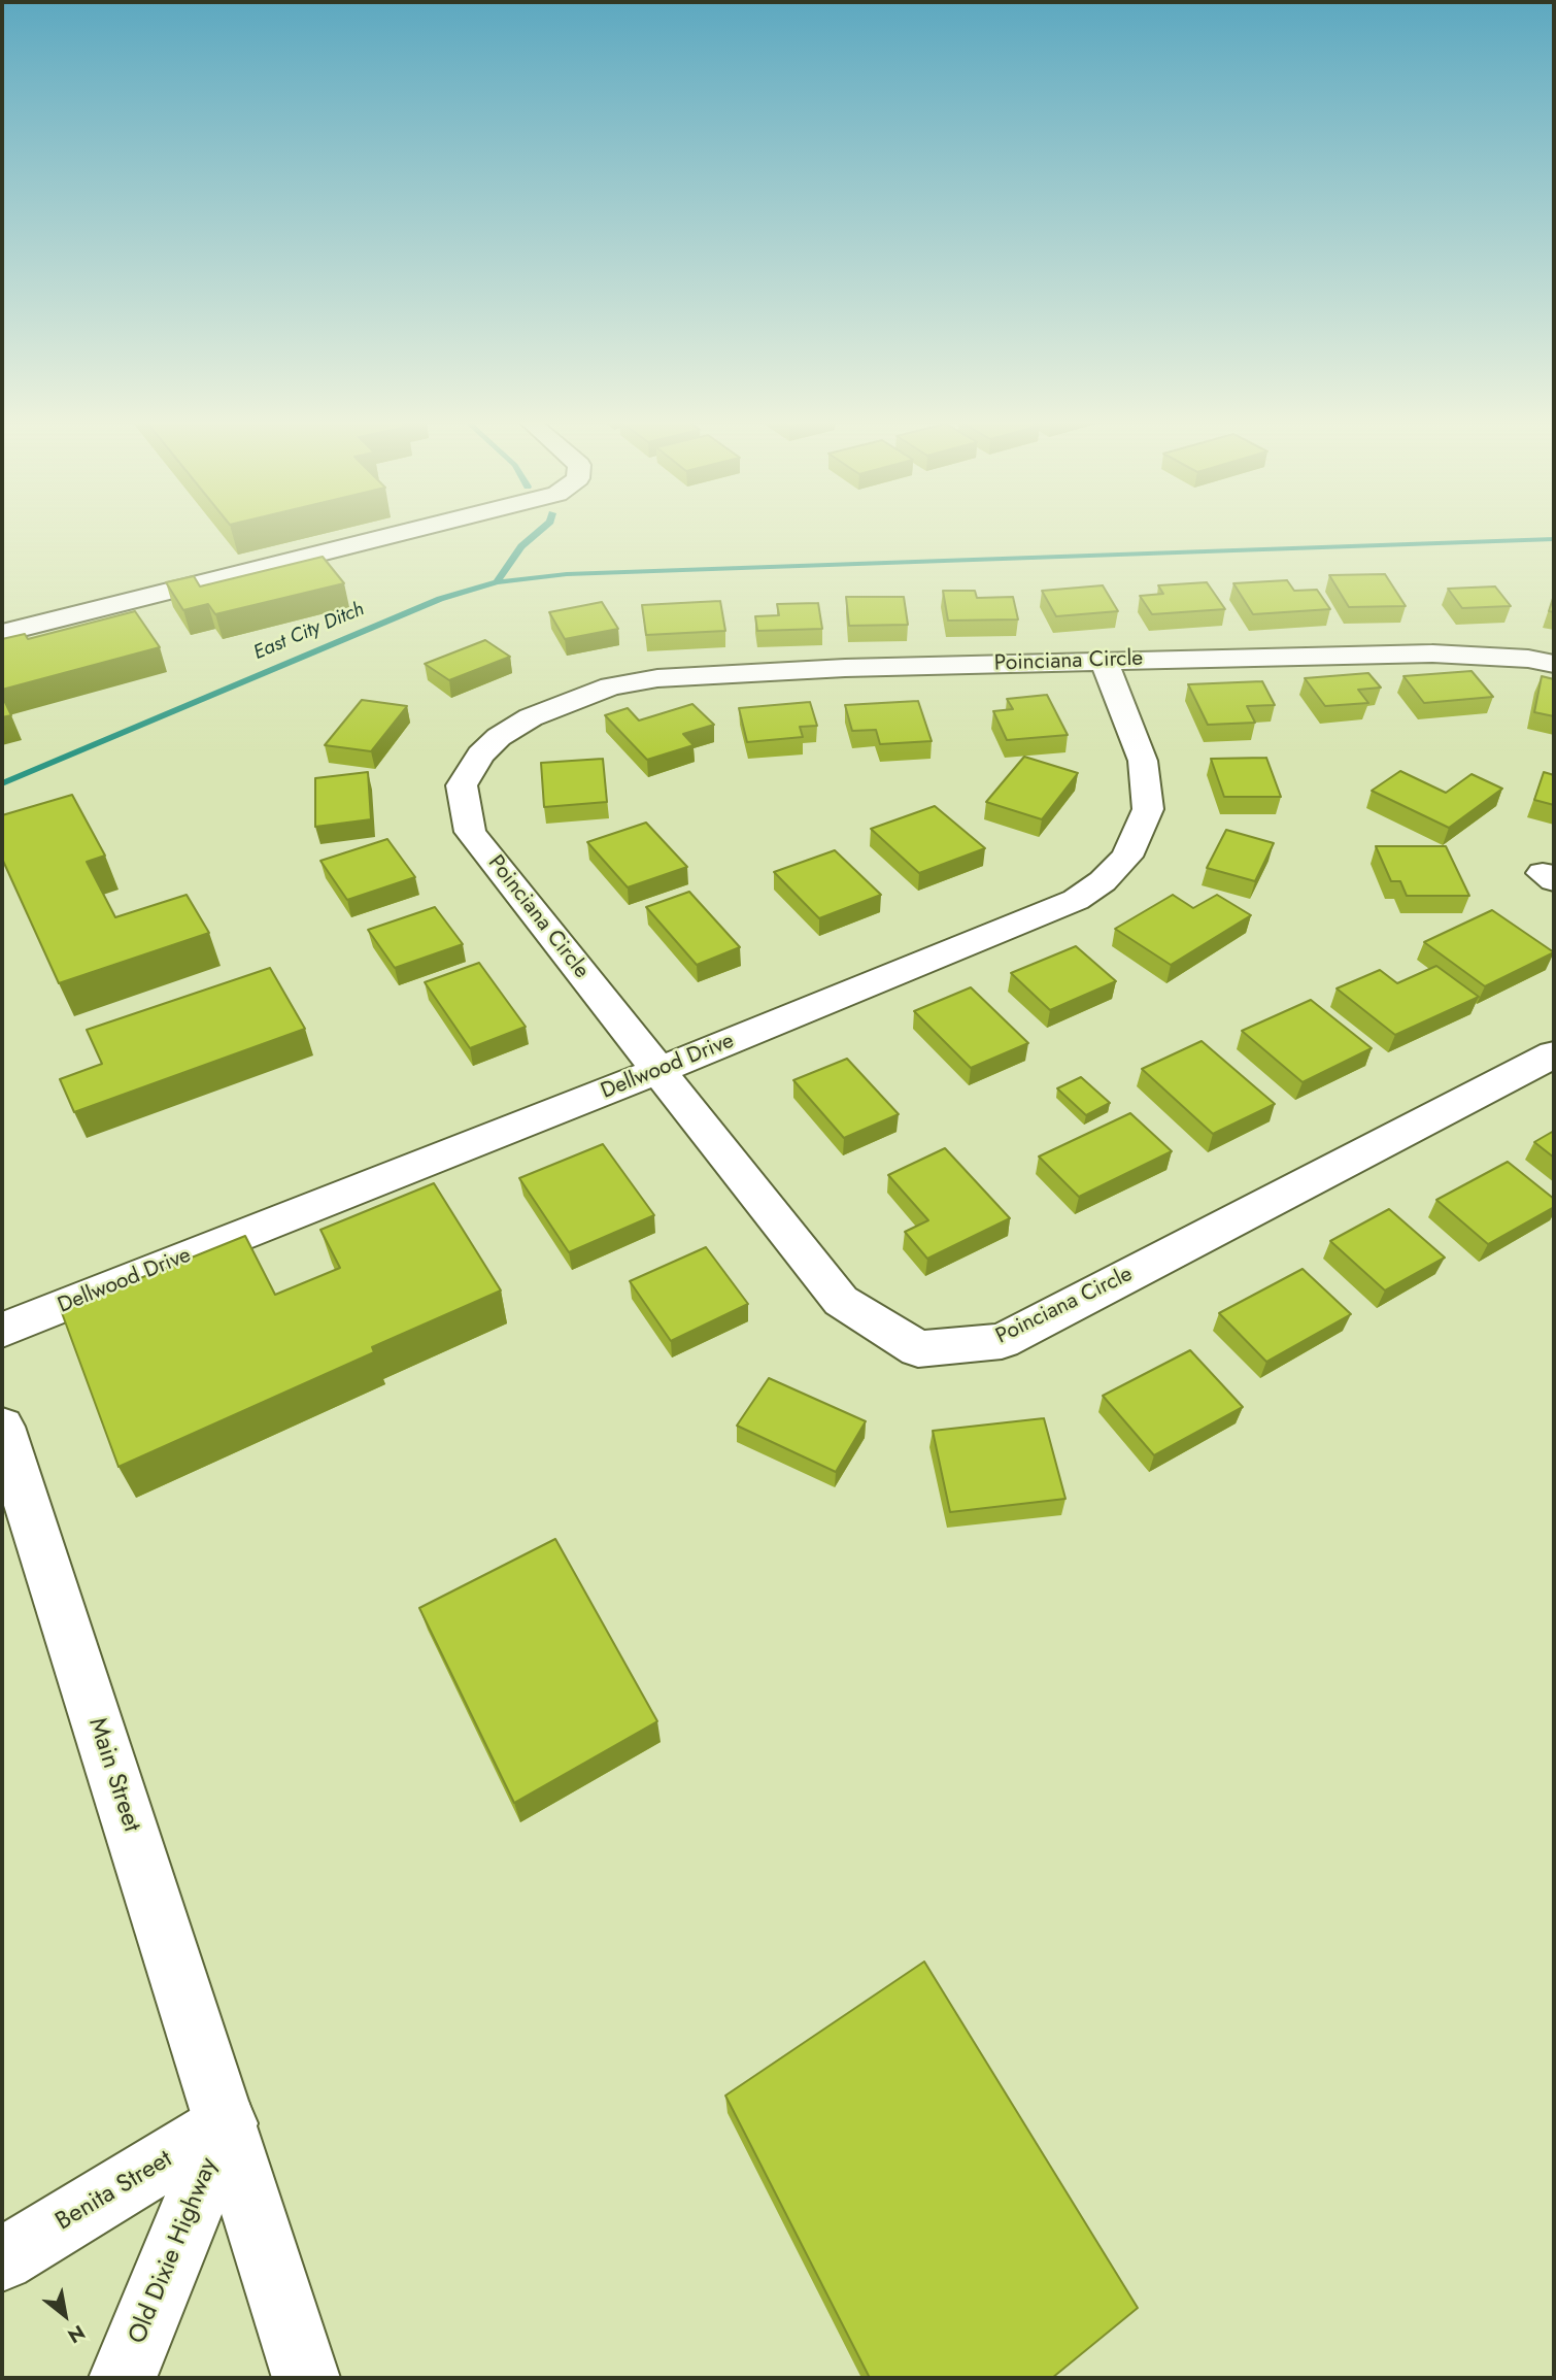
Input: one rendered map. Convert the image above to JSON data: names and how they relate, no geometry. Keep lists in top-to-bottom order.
{
  "streets": {
    "street": [
      "Poinciana Circle",
      "Dellwood Drive",
      "Main Street",
      "Benita Street",
      "Old Dixie Highway"
    ]
  },
  "crossings": [
    ["Poinciana Circle", "Dellwood Drive"],
    ["Main Street", "Benita Street"],
    ["Main Street", "Old Dixie Highway"],
    ["Benita Street", "Old Dixie Highway"]
  ],
  "water": ["East City Ditch"],
  "north": "bottom right"
}
